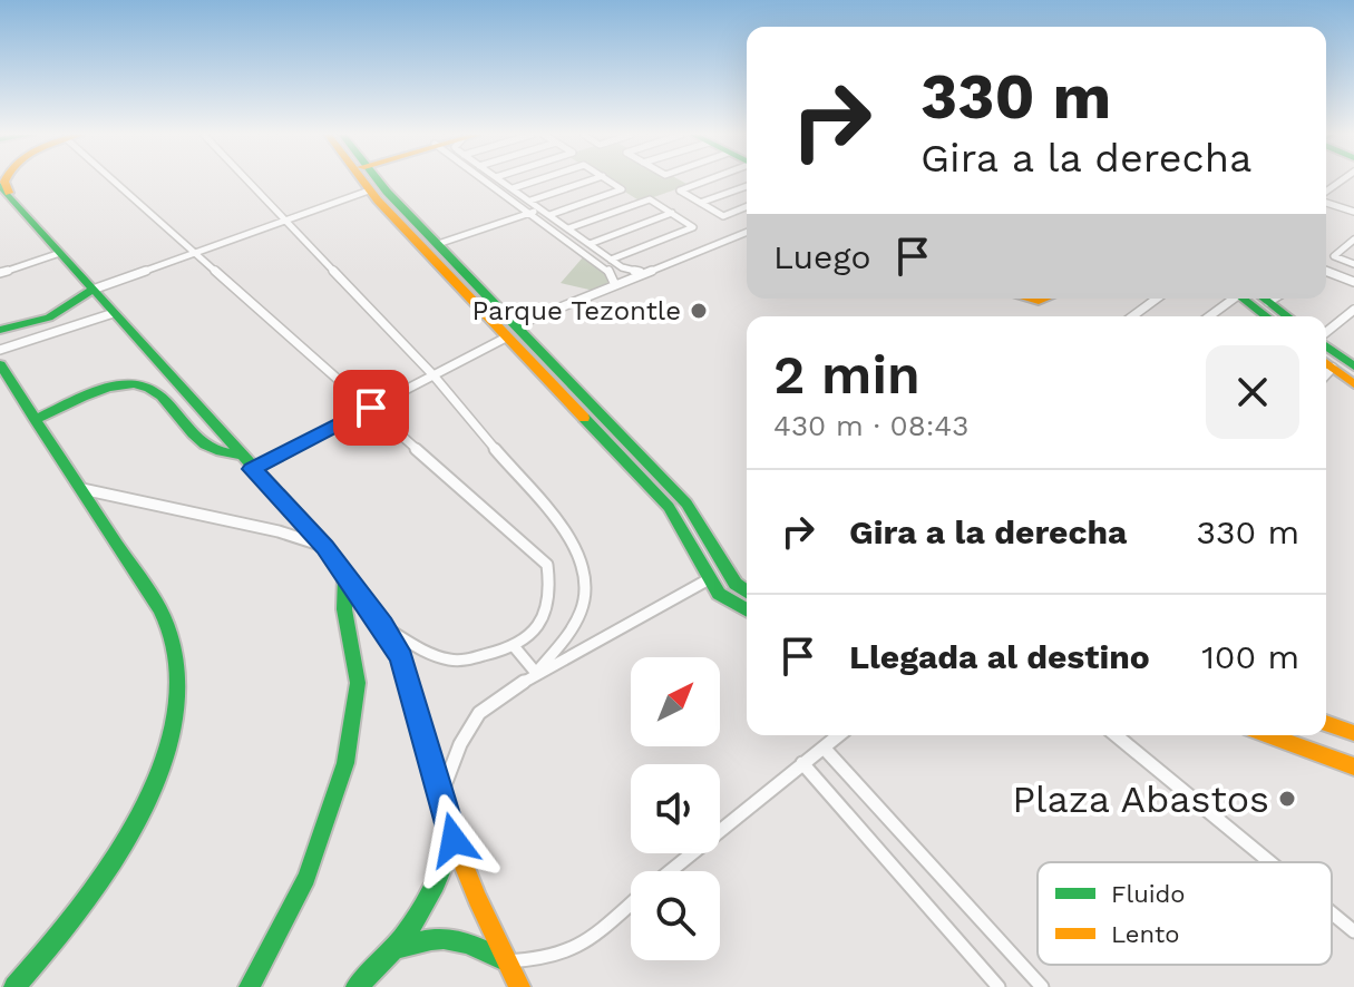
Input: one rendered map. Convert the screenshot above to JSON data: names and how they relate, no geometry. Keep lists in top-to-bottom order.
{
  "places": ["Parque Tezontle", "Plaza Abastos"],
  "legend": ["Fluido", "Lento"],
  "north": "top right",
  "page": {
    "turn": ["330 m", "Gira a la derecha"],
    "then": "Luego",
    "heading": ["2 min", "430 m · 08:43"],
    "list": [
      {
        "name": "Gira a la derecha",
        "value": "330 m"
      },
      {
        "name": "Llegada al destino",
        "value": "100 m"
      }
    ]
  }
}
